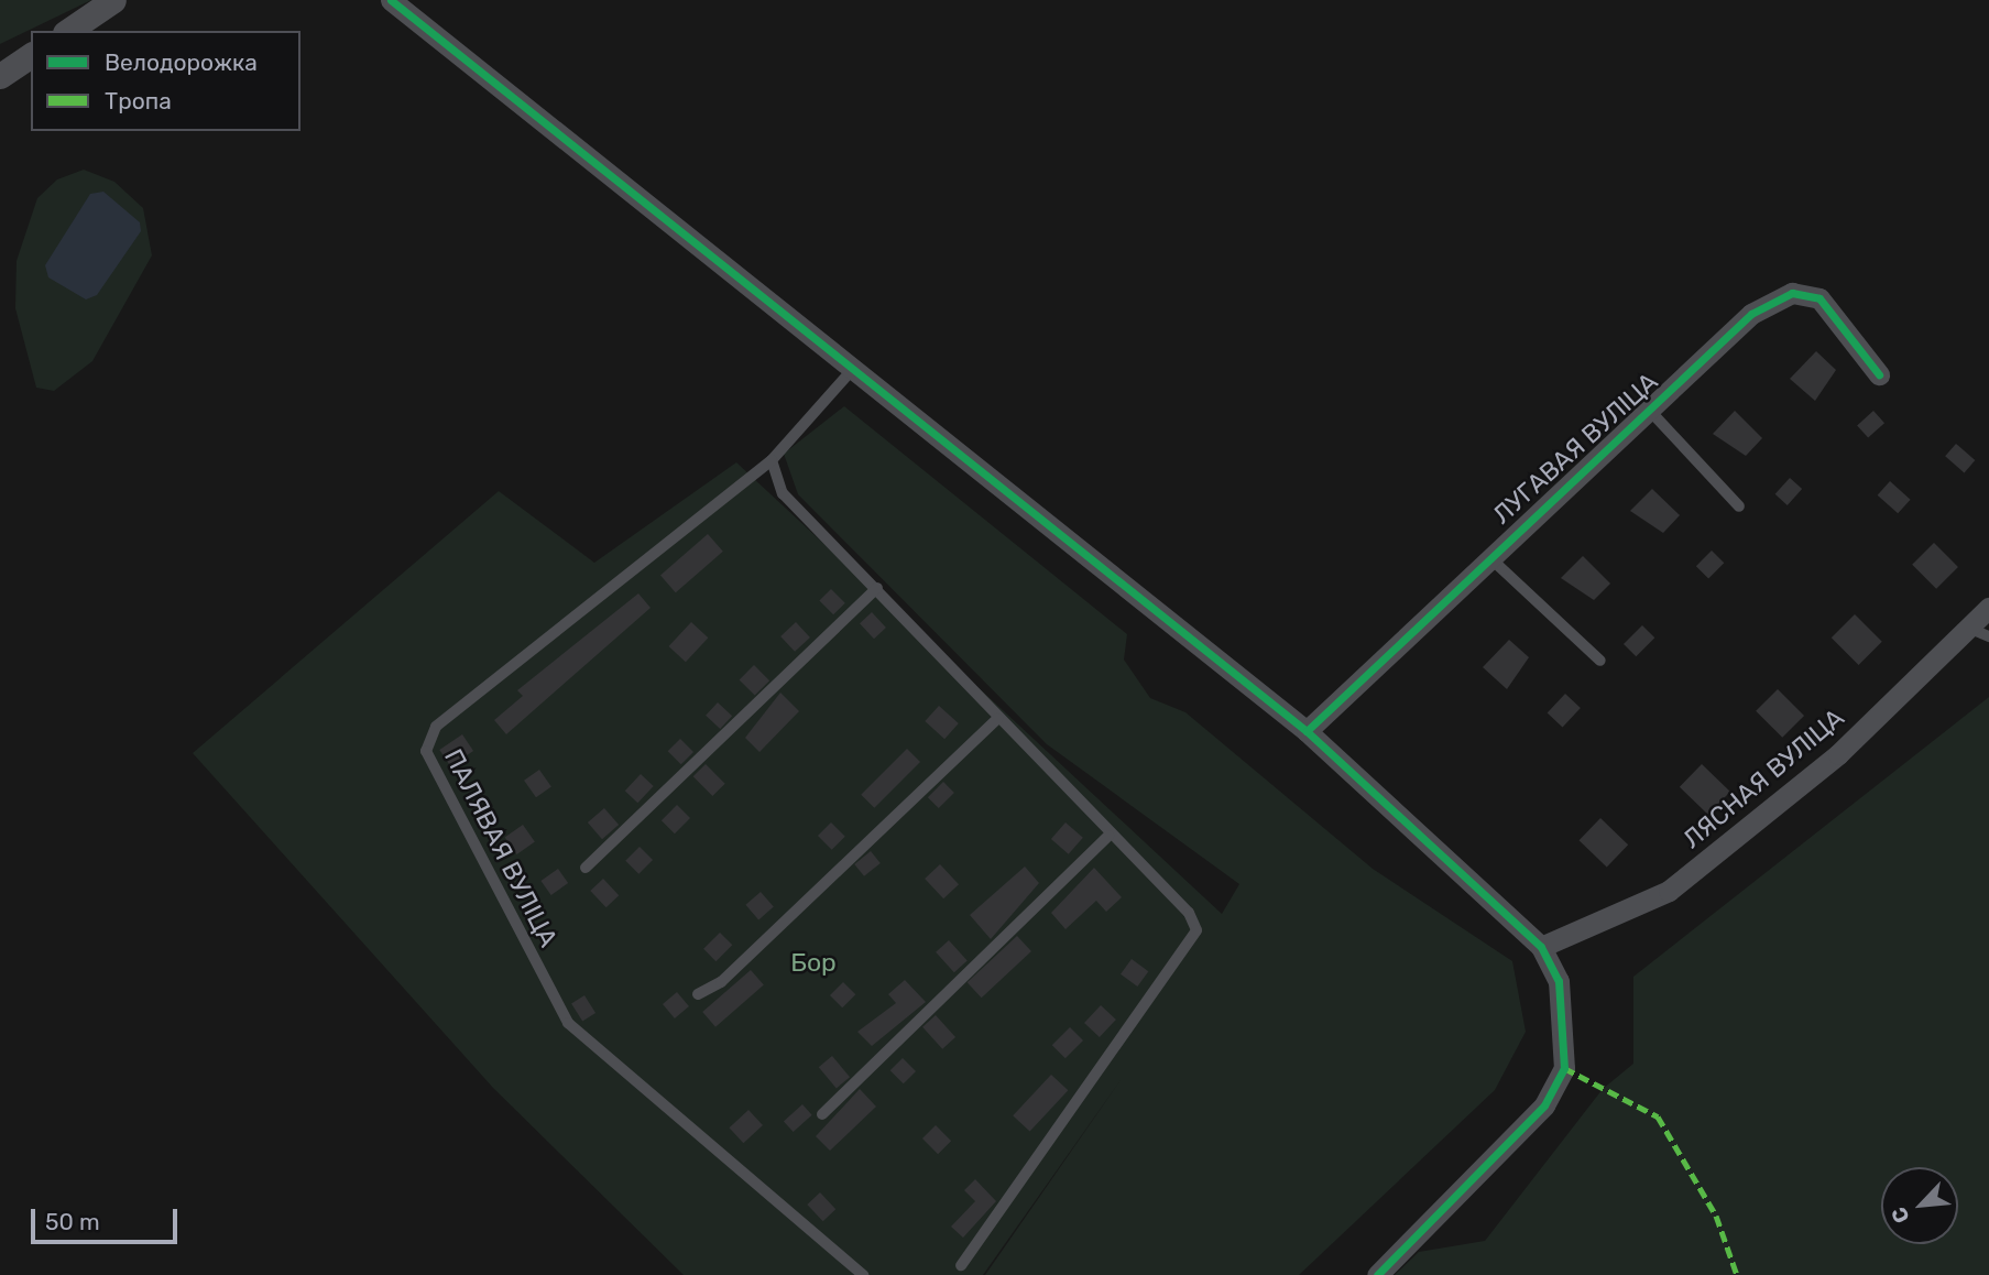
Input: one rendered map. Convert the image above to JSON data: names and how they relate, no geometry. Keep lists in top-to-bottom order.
{
  "streets": {
    "street": ["ЛУГАВАЯ ВУЛІЦА", "ЛЯСНАЯ ВУЛІЦА"],
    "lane": ["ПАЛЯВАЯ ВУЛІЦА"]
  },
  "parks": ["Бор"],
  "legend": ["Велодорожка", "Тропа"],
  "scale_bar": "50 m",
  "north": "bottom left"
}
